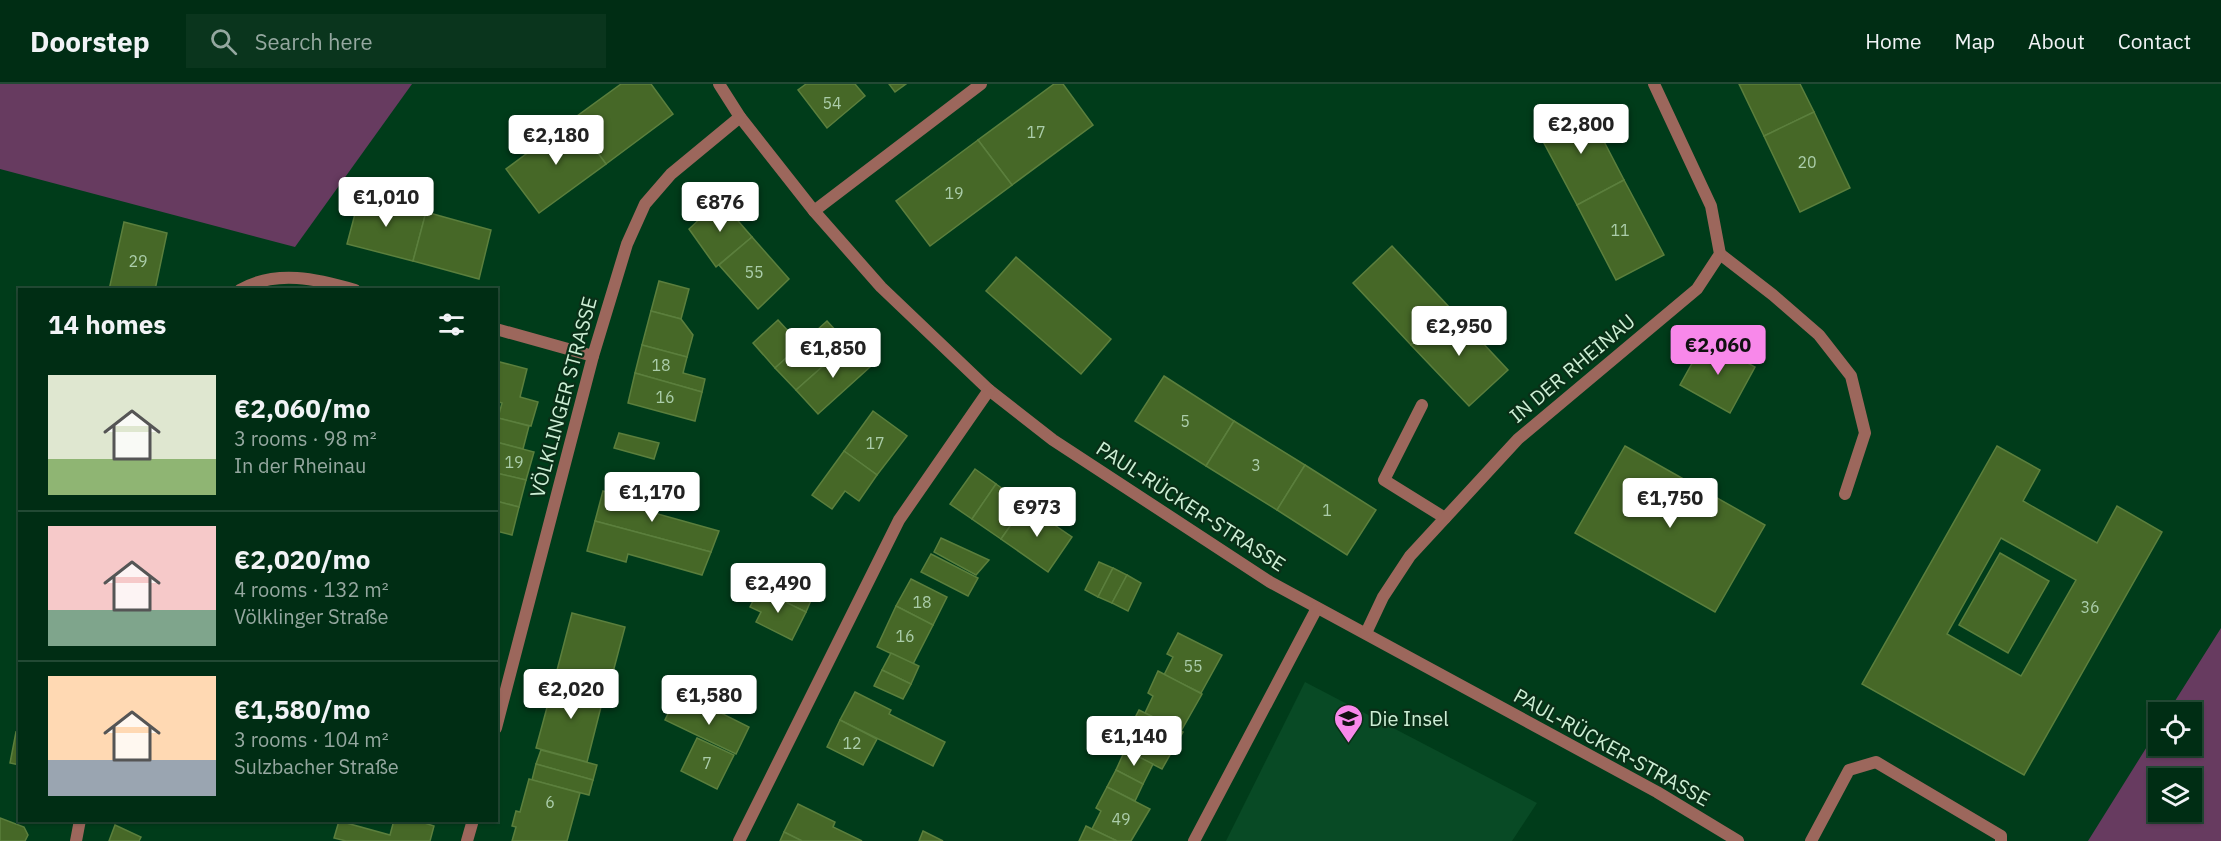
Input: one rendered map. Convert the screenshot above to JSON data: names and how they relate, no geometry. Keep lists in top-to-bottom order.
{
  "streets": {
    "street": ["IN DER RHEINAU", "VÖLKLINGER STRASSE", "PAUL-RÜCKER-STRASSE"]
  },
  "crossings": [
    ["IN DER RHEINAU", "PAUL-RÜCKER-STRASSE"],
    ["VÖLKLINGER STRASSE", "PAUL-RÜCKER-STRASSE"]
  ],
  "places": {
    "school or university": ["Die Insel"]
  },
  "house_numbers": [
    "54",
    "17",
    "20",
    "19",
    "11",
    "29",
    "55",
    "18",
    "16",
    "5",
    "17",
    "19",
    "3",
    "1",
    "18",
    "36",
    "16",
    "55",
    "12",
    "7",
    "6",
    "49"
  ],
  "page": {
    "header": "Doorstep",
    "search": "Search here",
    "nav": [
      "Home",
      "Map",
      "About",
      "Contact"
    ],
    "price": [
      "€2,800",
      "€2,180",
      "€1,010",
      "€876",
      "€2,950",
      "€2,060",
      "€1,850",
      "€1,170",
      "€1,750",
      "€973",
      "€2,490",
      "€2,020",
      "€1,580",
      "€1,140"
    ],
    "heading": "14 homes",
    "list": [
      {
        "name": "€2,060/mo",
        "note": "3 rooms · 98 m² · In der Rheinau"
      },
      {
        "name": "€2,020/mo",
        "note": "4 rooms · 132 m² · Völklinger Straße"
      },
      {
        "name": "€1,580/mo",
        "note": "3 rooms · 104 m² · Sulzbacher Straße"
      }
    ]
  }
}
